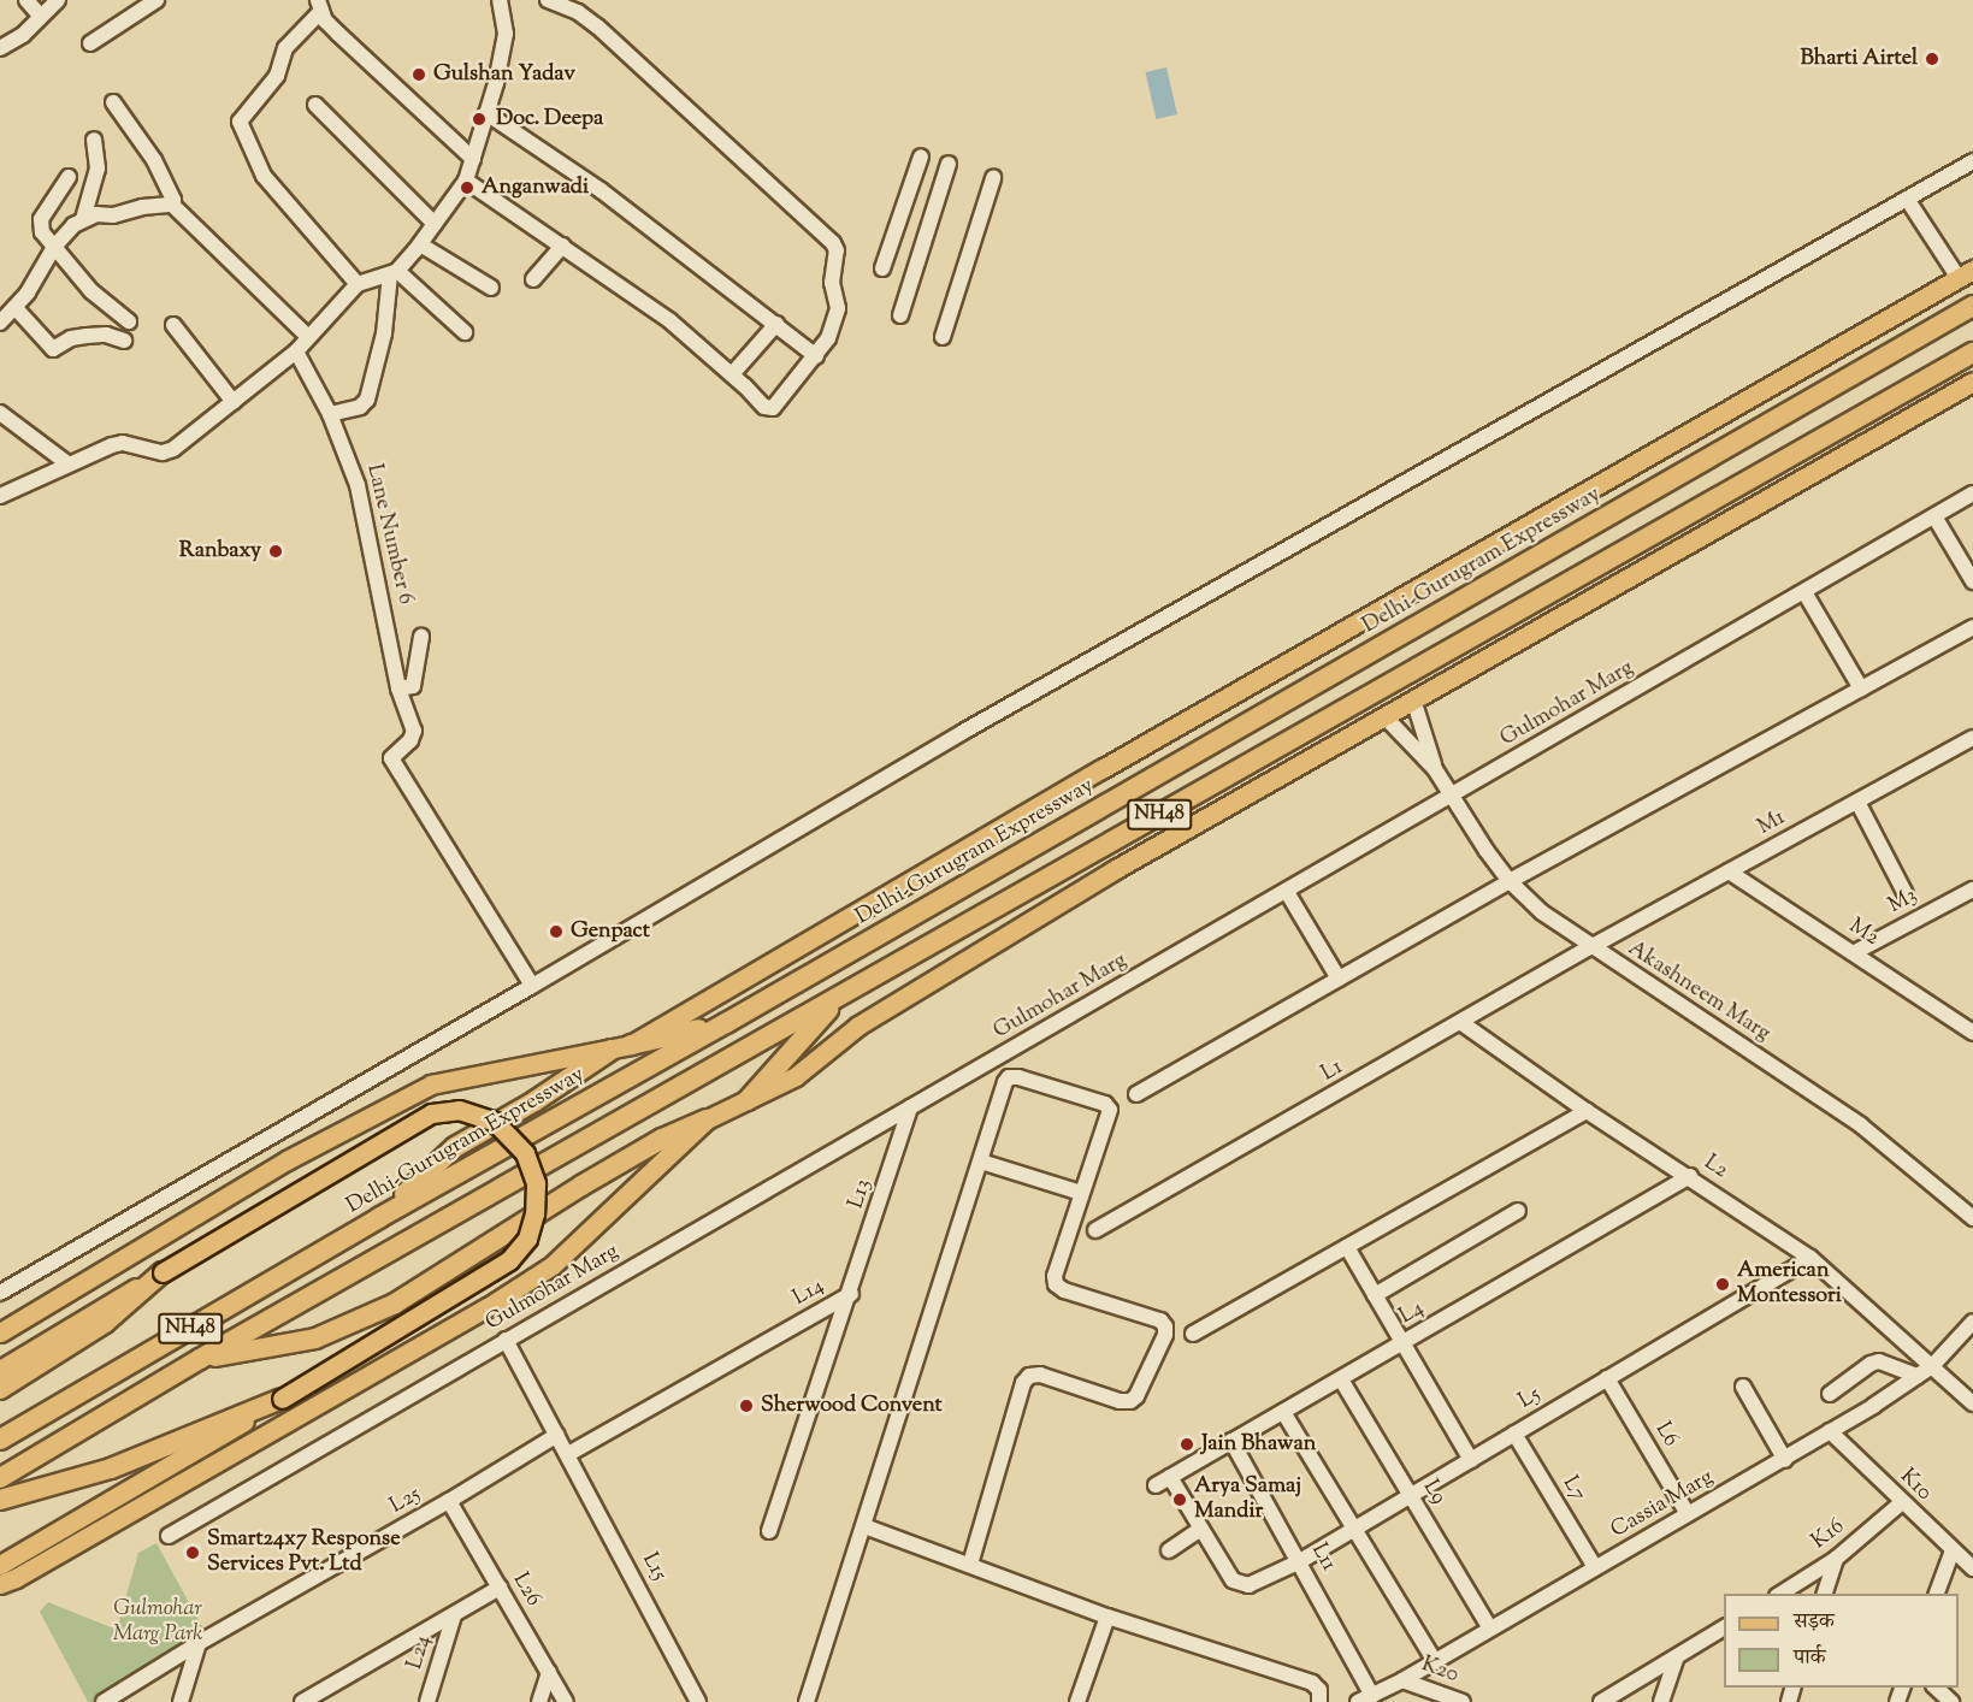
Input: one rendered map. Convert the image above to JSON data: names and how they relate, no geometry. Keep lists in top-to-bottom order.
{
  "streets": {
    "highway": ["Delhi-Gurugram Expressway", "NH48"],
    "street": [
      "Lane Number 6",
      "Gulmohar Marg",
      "M1",
      "M3",
      "M2",
      "Akashneem Marg",
      "L1",
      "L2",
      "L13",
      "L14",
      "L4",
      "L5",
      "L6",
      "K10",
      "L7",
      "L9",
      "L25",
      "Cassia Marg",
      "K16",
      "L11",
      "L15",
      "L26",
      "L24",
      "K20"
    ]
  },
  "crossings": [
    ["Gulmohar Marg", "Akashneem Marg"],
    ["Gulmohar Marg", "L13"],
    ["Gulmohar Marg", "L15"],
    ["M1", "M2"],
    ["M1", "Akashneem Marg"],
    ["M1", "L1"],
    ["M3", "M2"],
    ["Akashneem Marg", "L1"],
    ["L1", "L2"],
    ["L2", "L4"],
    ["L2", "L5"],
    ["L2", "Cassia Marg"],
    ["L13", "L14"],
    ["L14", "L15"],
    ["L4", "L5"],
    ["L4", "L9"],
    ["L4", "L11"],
    ["L5", "L6"],
    ["L5", "L7"],
    ["L5", "L9"],
    ["L5", "L11"],
    ["L6", "Cassia Marg"],
    ["K10", "Cassia Marg"],
    ["K10", "K16"],
    ["L7", "Cassia Marg"],
    ["L9", "Cassia Marg"],
    ["L25", "L15"],
    ["L25", "L26"],
    ["Cassia Marg", "L11"],
    ["Cassia Marg", "K20"]
  ],
  "parks": ["Gulmohar Marg Park"],
  "places": [
    "Bharti Airtel",
    "Gulshan Yadav",
    "Doc. Deepa",
    "Anganwadi",
    "Ranbaxy",
    "Genpact",
    "American Montessori",
    "Sherwood Convent",
    "Jain Bhawan",
    "Arya Samaj Mandir",
    "Smart24x7 Response Services Pvt. Ltd"
  ],
  "legend": ["सड़क", "पार्क"]
}
